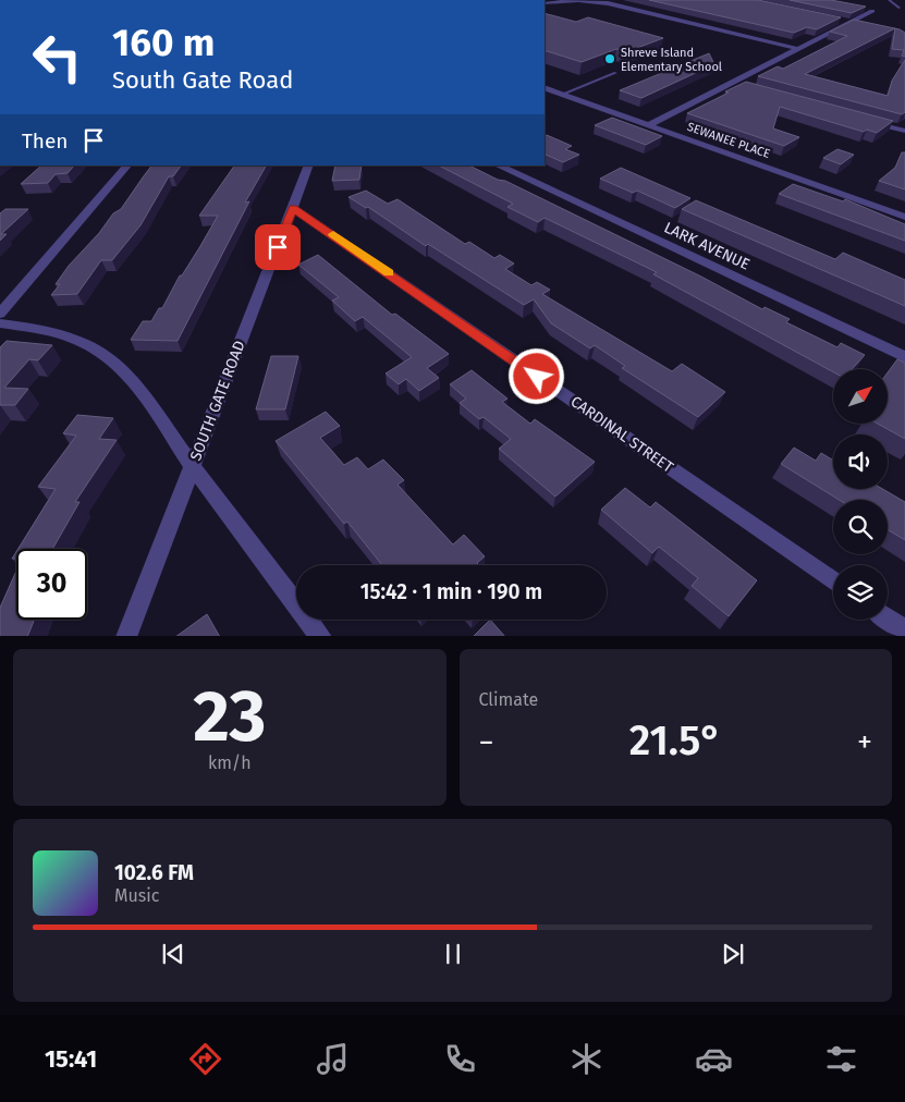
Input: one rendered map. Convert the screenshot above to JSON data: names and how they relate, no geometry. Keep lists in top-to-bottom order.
{
  "streets": {
    "street": [
      "SEWANEE PLACE",
      "LARK AVENUE",
      "SOUTH GATE ROAD",
      "CARDINAL STREET"
    ]
  },
  "crossings": [
    ["SOUTH GATE ROAD", "CARDINAL STREET"]
  ],
  "places": ["Shreve Island Elementary School"],
  "north": "top right",
  "page": {
    "turn": ["160 m", "South Gate Road"],
    "then": "Then",
    "limit": "30",
    "trip": "15:42 · 1 min · 190 m",
    "tile": [
      ["23", "km/h"],
      "Climate"
    ],
    "heat": ["−", "21.5°", "+"],
    "song": ["102.6 FM", "Music"],
    "tabs": "15:41"
  }
}
